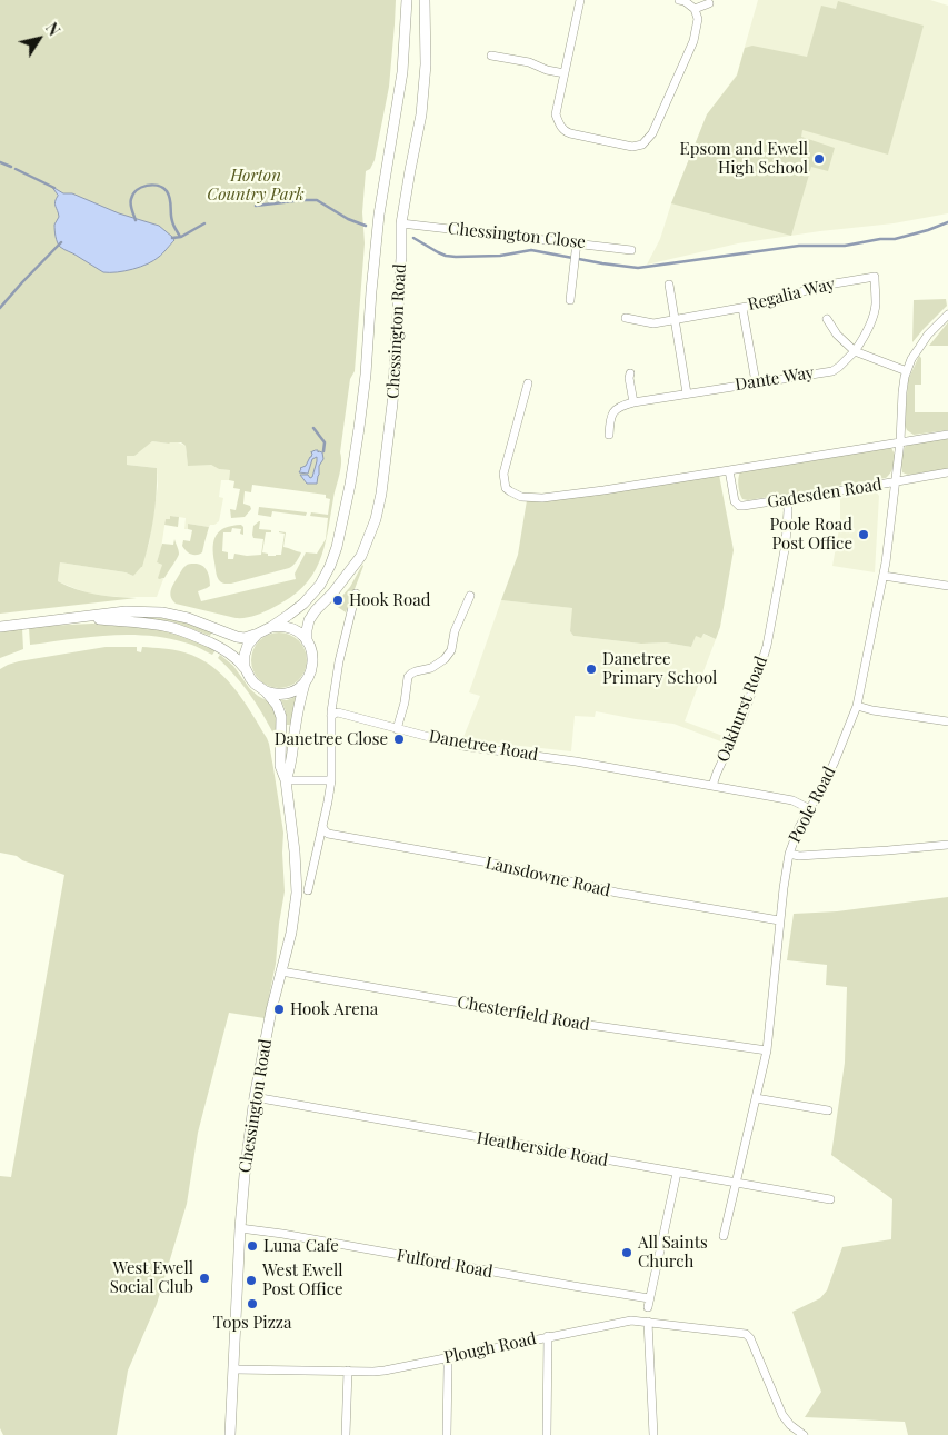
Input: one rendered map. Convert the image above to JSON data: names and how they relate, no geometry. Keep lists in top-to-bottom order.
{
  "streets": {
    "main road": ["Chessington Road"],
    "street": [
      "Chessington Close",
      "Regalia Way",
      "Dante Way",
      "Gadesden Road",
      "Oakhurst Road",
      "Danetree Road",
      "Poole Road",
      "Lansdowne Road",
      "Chesterfield Road",
      "Heatherside Road",
      "Fulford Road",
      "Plough Road"
    ]
  },
  "crossings": [
    ["Chessington Close", "Chessington Road"],
    ["Regalia Way", "Dante Way"],
    ["Chessington Road", "Chesterfield Road"],
    ["Chessington Road", "Heatherside Road"],
    ["Chessington Road", "Fulford Road"],
    ["Chessington Road", "Plough Road"],
    ["Gadesden Road", "Oakhurst Road"],
    ["Gadesden Road", "Poole Road"],
    ["Oakhurst Road", "Danetree Road"],
    ["Danetree Road", "Poole Road"],
    ["Poole Road", "Lansdowne Road"],
    ["Poole Road", "Chesterfield Road"],
    ["Poole Road", "Heatherside Road"]
  ],
  "parks": ["Horton Country Park"],
  "places": [
    "Epsom and Ewell High School",
    "Poole Road Post Office",
    "Hook Road",
    "Danetree Primary School",
    "Danetree Close",
    "Hook Arena",
    "Luna Cafe",
    "All Saints Church",
    "West Ewell Social Club",
    "West Ewell Post Office",
    "Tops Pizza"
  ],
  "north": "top right"
}
